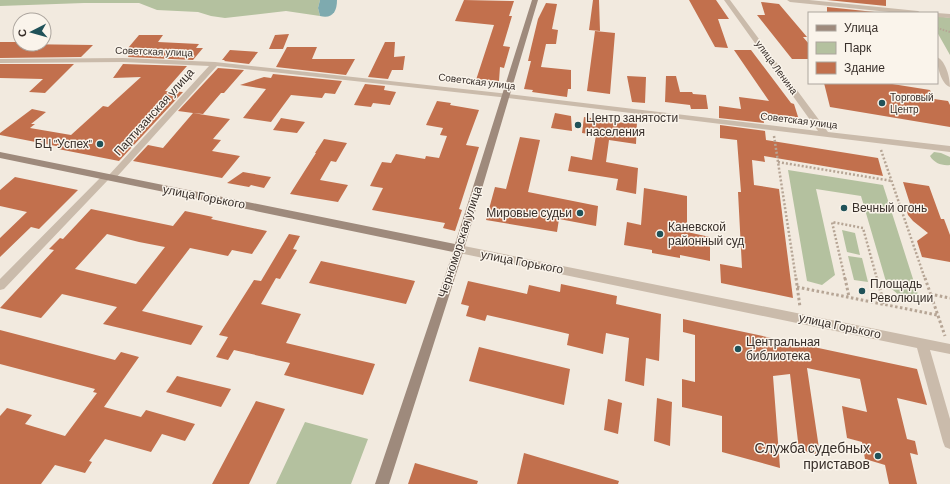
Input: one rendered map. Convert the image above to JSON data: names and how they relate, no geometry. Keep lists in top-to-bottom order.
{
  "streets": {
    "main road": ["улица Горького", "Черноморская улица"],
    "street": ["Советская улица", "улица Ленина", "Партизанская улица"]
  },
  "crossings": [
    ["Советская улица", "улица Ленина"],
    ["Советская улица", "Партизанская улица"],
    ["Советская улица", "Черноморская улица"],
    ["Партизанская улица", "улица Горького"],
    ["улица Горького", "Черноморская улица"]
  ],
  "places": [
    "Торговый Центр",
    "Центр занятости населения",
    "БЦ \"Успех\"",
    "Вечный огонь",
    "Мировые судьи",
    "Каневской районный суд",
    "Площадь Революции",
    "Центральная библиотека",
    "Служба судебных приставов"
  ],
  "legend": ["Улица", "Парк", "Здание"],
  "north": "left"
}
